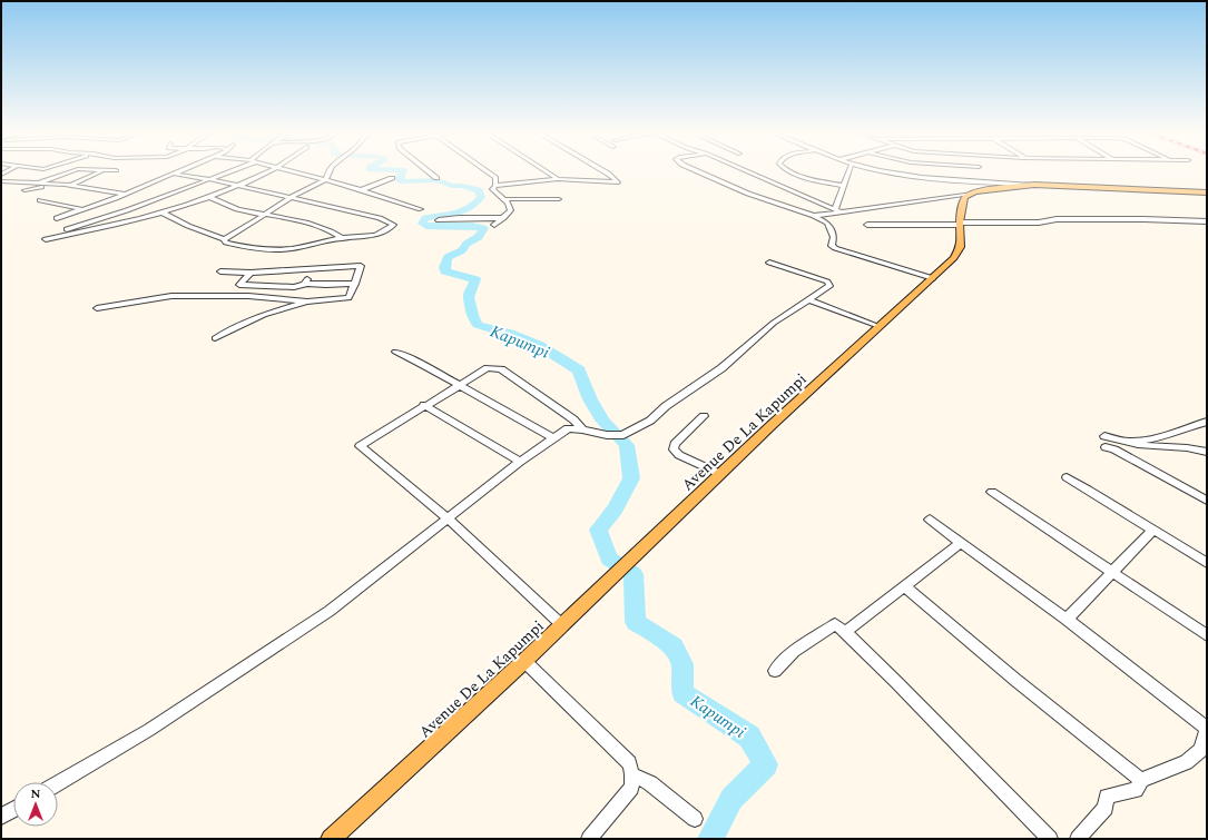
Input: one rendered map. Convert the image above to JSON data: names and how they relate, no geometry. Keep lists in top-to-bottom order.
{
  "streets": {
    "main road": ["Avenue De La Kapumpi"]
  },
  "water": ["Kapumpi"],
  "north": "top"
}
